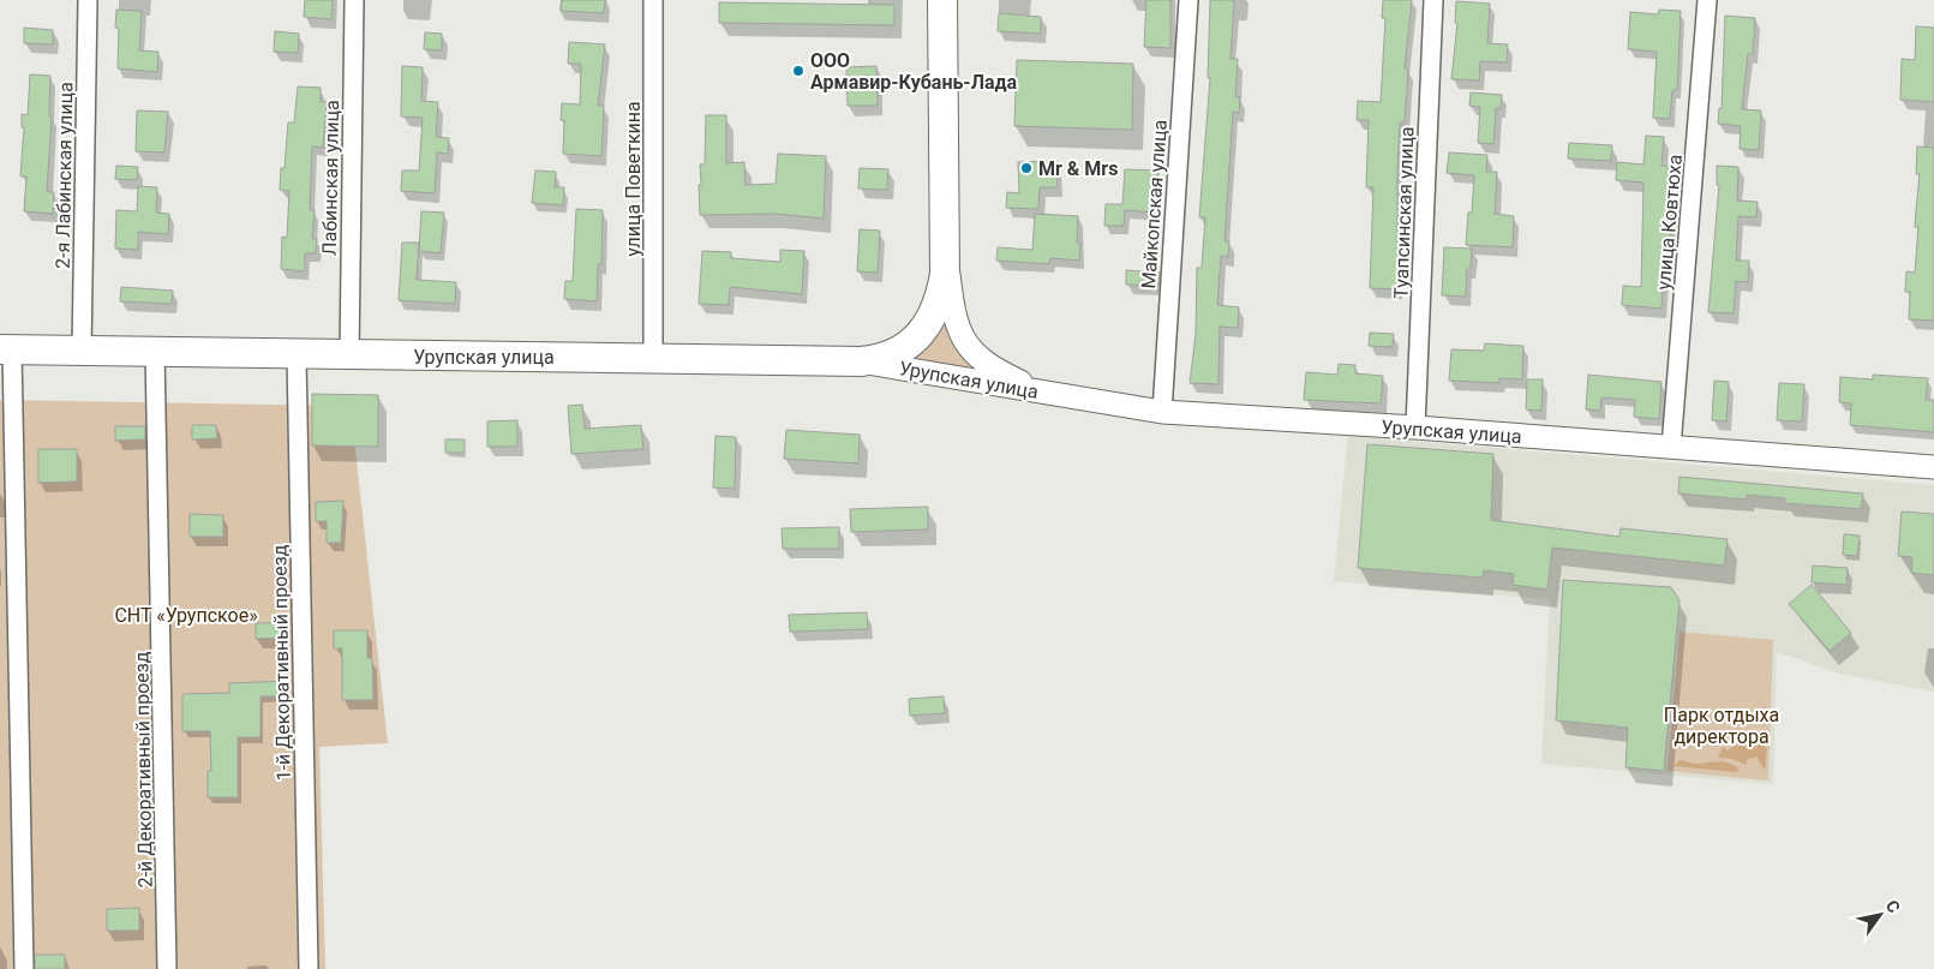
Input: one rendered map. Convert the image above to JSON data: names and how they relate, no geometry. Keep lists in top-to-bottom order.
{
  "streets": {
    "main road": ["Урупская улица"],
    "street": [
      "2-я Лабинская улица",
      "Лабинская улица",
      "улица Поветкина",
      "Майкопская улица",
      "Туапсинская улица",
      "улица Ковтюха",
      "1-й Декоративный проезд",
      "2-й Декоративный проезд"
    ]
  },
  "crossings": [
    ["2-я Лабинская улица", "Урупская улица"],
    ["Лабинская улица", "Урупская улица"],
    ["улица Поветкина", "Урупская улица"],
    ["Майкопская улица", "Урупская улица"],
    ["Туапсинская улица", "Урупская улица"],
    ["улица Ковтюха", "Урупская улица"],
    ["Урупская улица", "1-й Декоративный проезд"],
    ["Урупская улица", "2-й Декоративный проезд"]
  ],
  "parks": ["СНТ «Урупское»", "Парк отдыха директора"],
  "places": ["ООО Армавир-Кубань-Лада", "Mr & Mrs"],
  "north": "top right"
}
